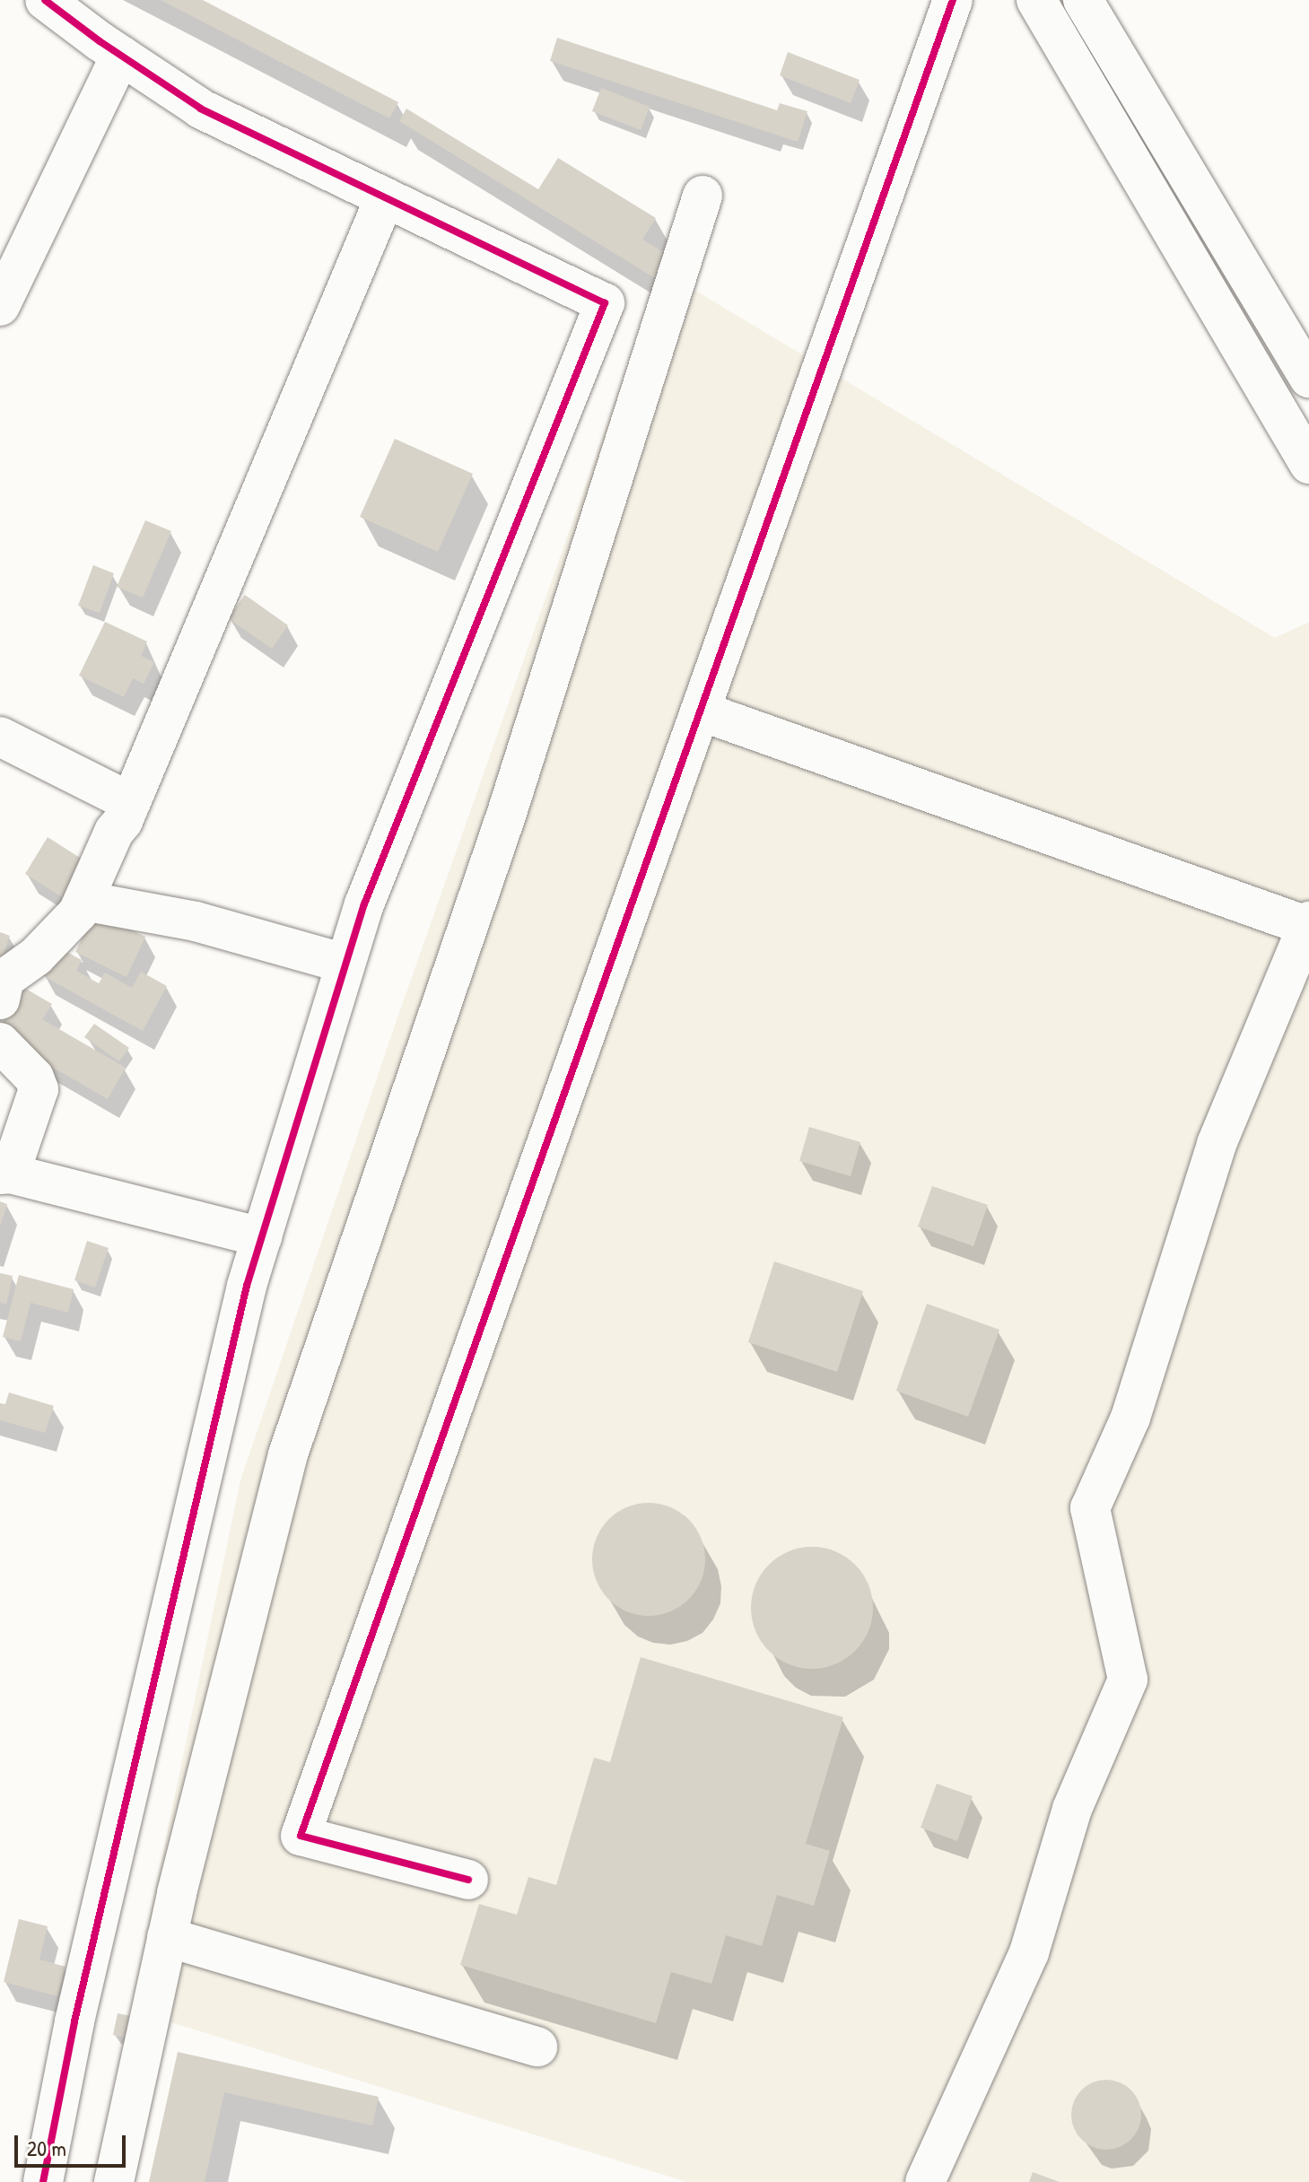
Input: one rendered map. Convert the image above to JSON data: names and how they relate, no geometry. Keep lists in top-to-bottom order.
{
  "scale_bar": "20 m"
}
